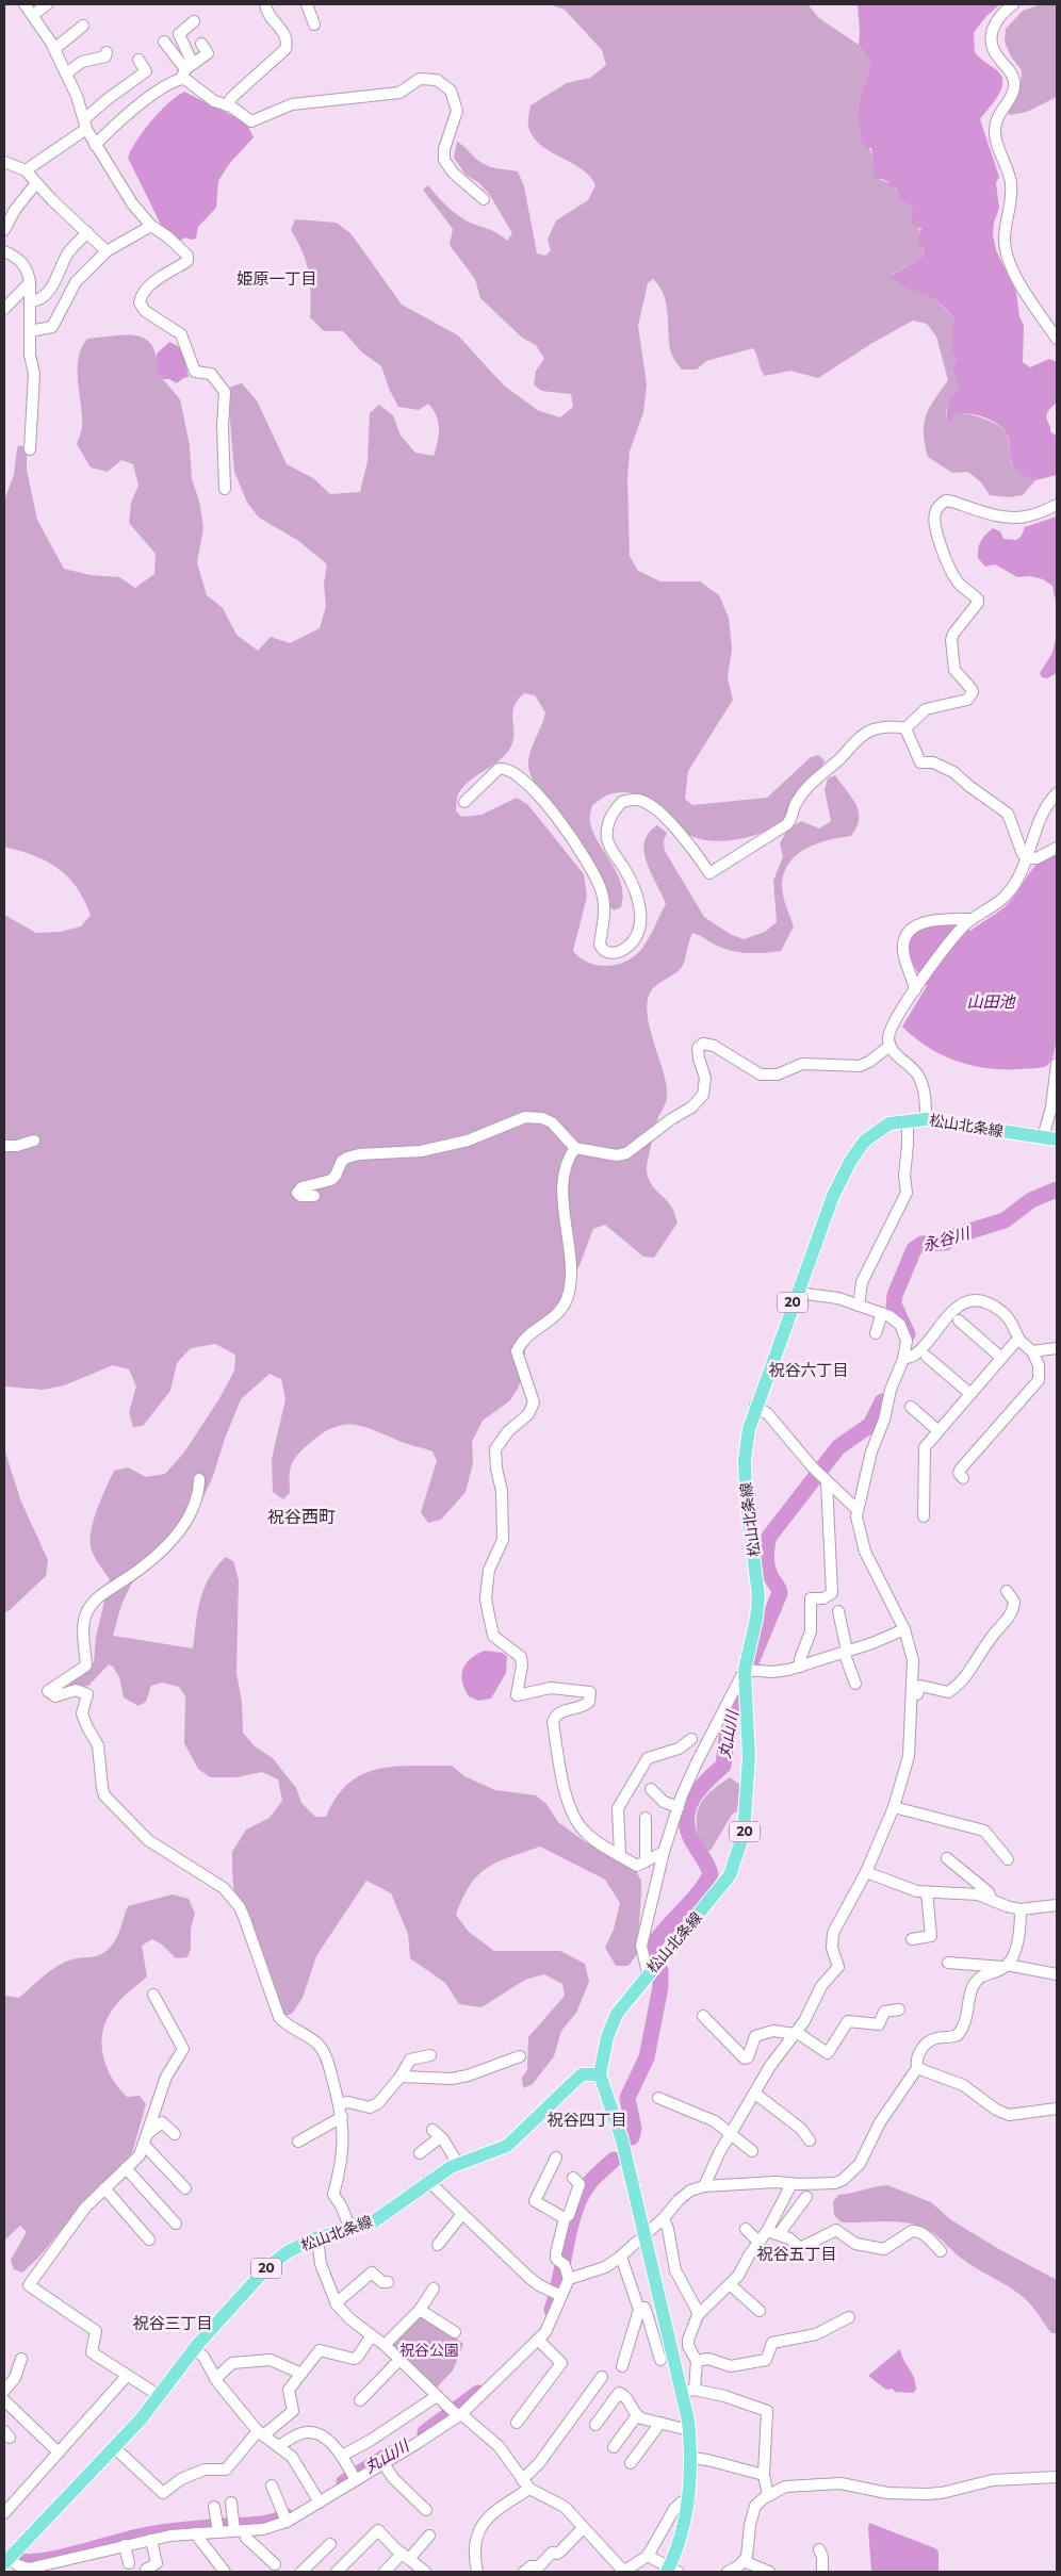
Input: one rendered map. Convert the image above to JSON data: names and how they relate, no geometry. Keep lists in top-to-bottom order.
{
  "streets": {
    "main road": ["松山北条線", "20"]
  },
  "districts": [
    "姫原一丁目",
    "祝谷六丁目",
    "祝谷西町",
    "祝谷四丁目",
    "祝谷五丁目",
    "祝谷三丁目"
  ],
  "water": ["山田池", "永谷川", "丸山川"],
  "parks": ["祝谷公園"]
}
